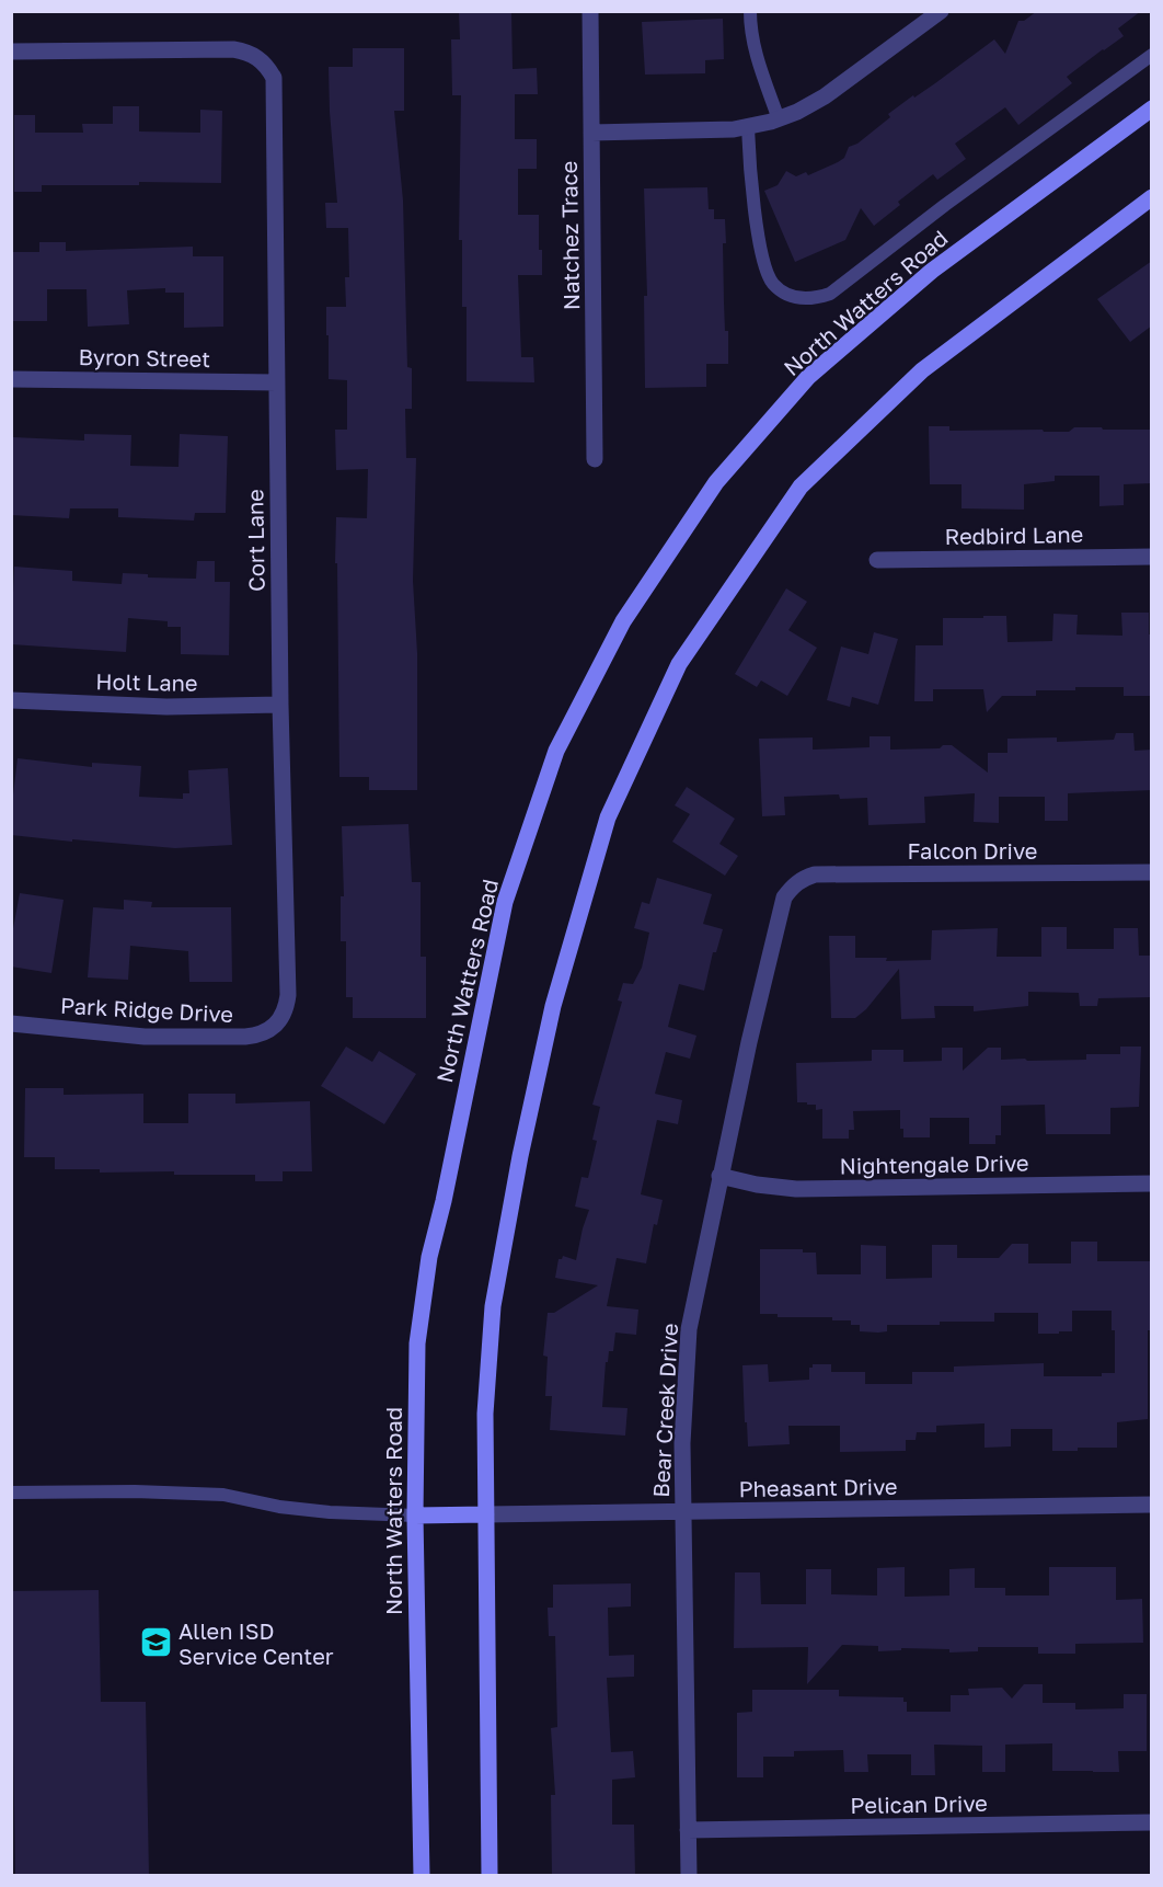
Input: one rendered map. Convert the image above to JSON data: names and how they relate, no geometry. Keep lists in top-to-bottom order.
{
  "streets": {
    "main road": ["North Watters Road"],
    "street": [
      "Natchez Trace",
      "Byron Street",
      "Redbird Lane",
      "Cort Lane",
      "Holt Lane",
      "Falcon Drive",
      "Park Ridge Drive",
      "Nightengale Drive",
      "Bear Creek Drive",
      "Pheasant Drive",
      "Pelican Drive"
    ]
  },
  "crossings": [
    ["Byron Street", "Cort Lane"],
    ["Cort Lane", "Holt Lane"],
    ["Cort Lane", "Park Ridge Drive"],
    ["Falcon Drive", "Bear Creek Drive"],
    ["Nightengale Drive", "Bear Creek Drive"],
    ["Bear Creek Drive", "Pheasant Drive"],
    ["Bear Creek Drive", "Pelican Drive"]
  ],
  "places": {
    "school or university": ["Allen ISD Service Center"]
  }
}
